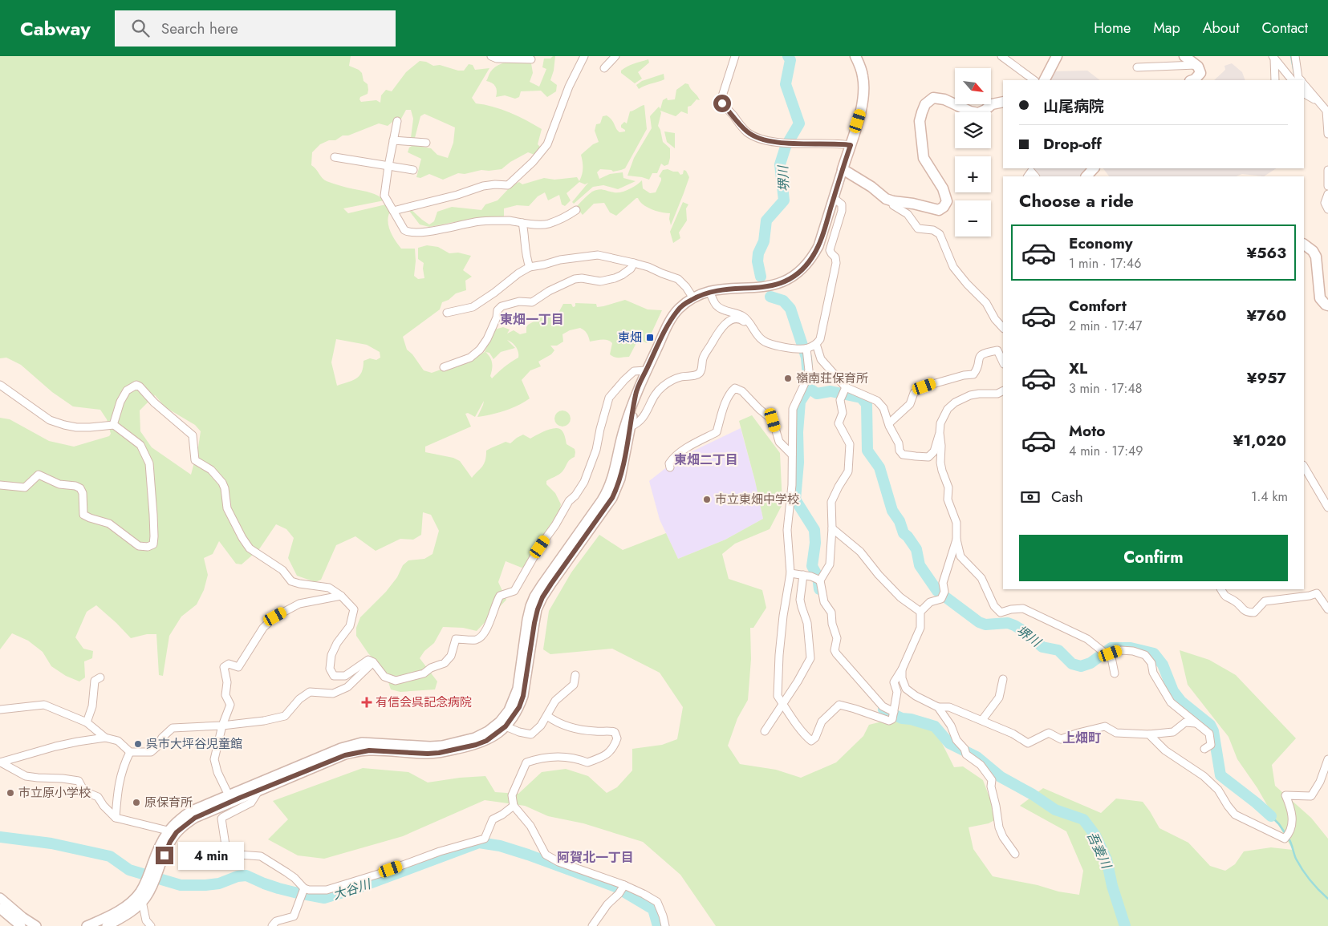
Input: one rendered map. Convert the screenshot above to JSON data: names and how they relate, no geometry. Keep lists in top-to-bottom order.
{
  "districts": [
    "東畑一丁目",
    "東畑二丁目",
    "上畑町",
    "阿賀北一丁目"
  ],
  "water": ["堺川", "吾妻川", "大谷川"],
  "places": {
    "transit": ["東畑"],
    "other": [
      "嶺南荘保育所",
      "市立東畑中学校",
      "呉市大坪谷児童館",
      "市立原小学校",
      "原保育所"
    ],
    "health": ["有信会呉記念病院"]
  },
  "north": "bottom right",
  "page": {
    "header": "Cabway",
    "search": "Search here",
    "nav": [
      "Home",
      "Map",
      "About",
      "Contact"
    ],
    "map_buttons": ["+", "−"],
    "banner": ["山尾病院", "Drop-off"],
    "heading": "Choose a ride",
    "list": [
      {
        "name": "Economy",
        "note": "1 min · 17:46",
        "value": "¥563"
      },
      {
        "name": "Comfort",
        "note": "2 min · 17:47",
        "value": "¥760"
      },
      {
        "name": "XL",
        "note": "3 min · 17:48",
        "value": "¥957"
      },
      {
        "name": "Moto",
        "note": "4 min · 17:49",
        "value": "¥1,020"
      }
    ],
    "pay": ["Cash", "1.4 km"],
    "buttons": "Confirm",
    "bubble": "4 min"
  }
}
